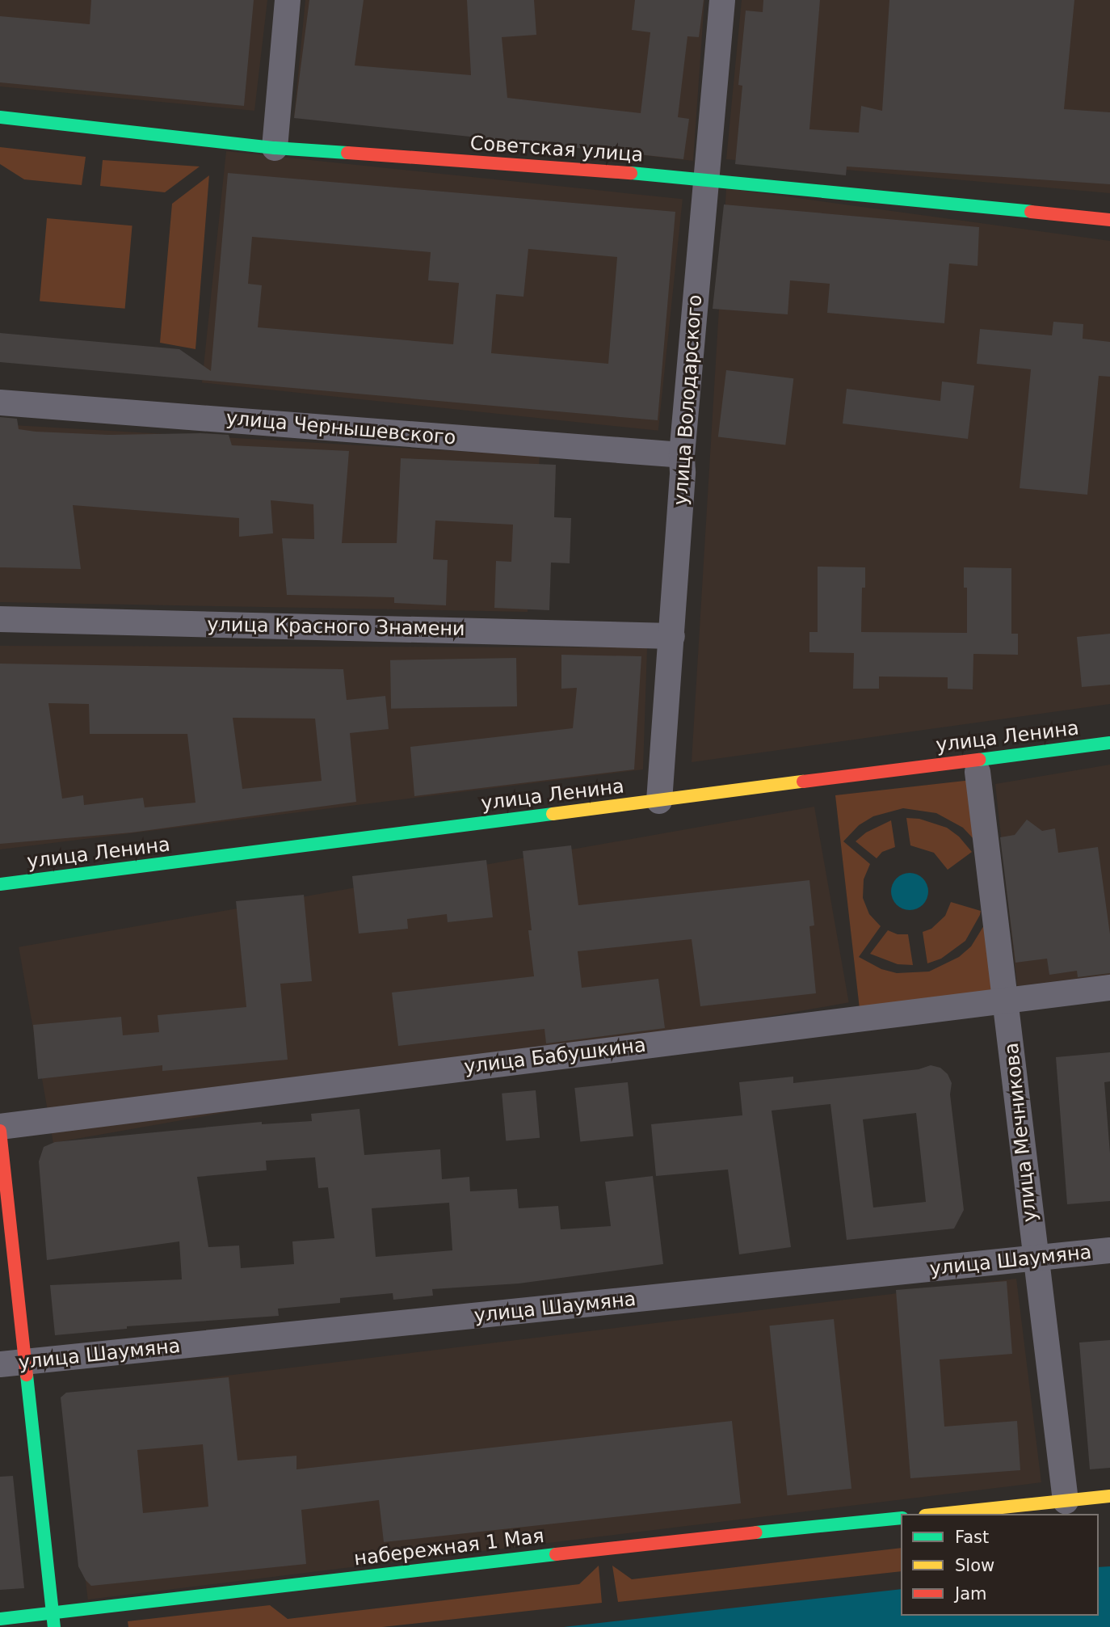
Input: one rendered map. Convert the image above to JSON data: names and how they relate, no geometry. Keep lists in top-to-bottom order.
{
  "streets": {
    "main road": ["Советская улица", "улица Ленина", "набережная 1 Мая"],
    "street": [
      "улица Володарского",
      "улица Чернышевского",
      "улица Красного Знамени",
      "улица Бабушкина",
      "улица Мечникова",
      "улица Шаумяна"
    ]
  },
  "crossings": [
    ["Советская улица", "улица Володарского"],
    ["улица Володарского", "улица Чернышевского"],
    ["улица Володарского", "улица Красного Знамени"],
    ["улица Володарского", "улица Ленина"],
    ["улица Бабушкина", "улица Мечникова"],
    ["улица Мечникова", "улица Шаумяна"]
  ],
  "legend": ["Fast", "Slow", "Jam"]
}
